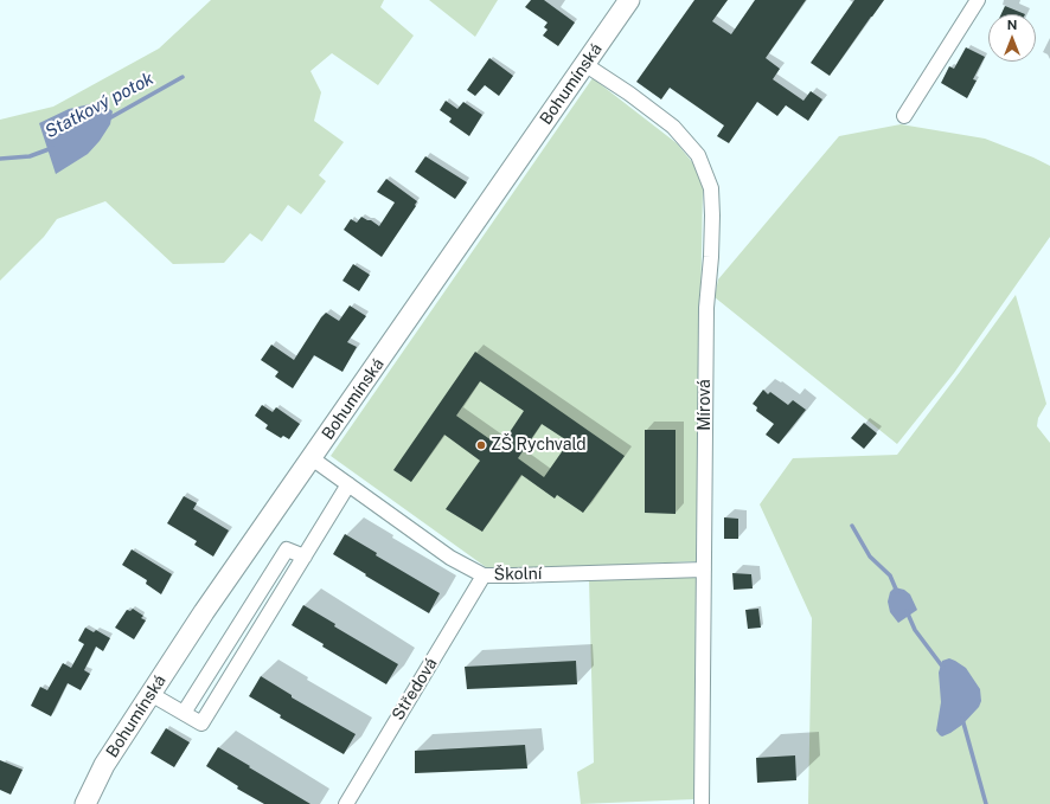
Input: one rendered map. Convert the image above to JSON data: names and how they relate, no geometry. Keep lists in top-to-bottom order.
{
  "streets": {
    "main road": ["Bohumínská"],
    "street": ["Mírová", "Školní", "Středová"]
  },
  "crossings": [
    ["Bohumínská", "Mírová"],
    ["Bohumínská", "Školní"],
    ["Mírová", "Školní"],
    ["Školní", "Středová"]
  ],
  "water": ["Statkový potok"],
  "places": ["ZŠ Rychvald"],
  "north": "top"
}
